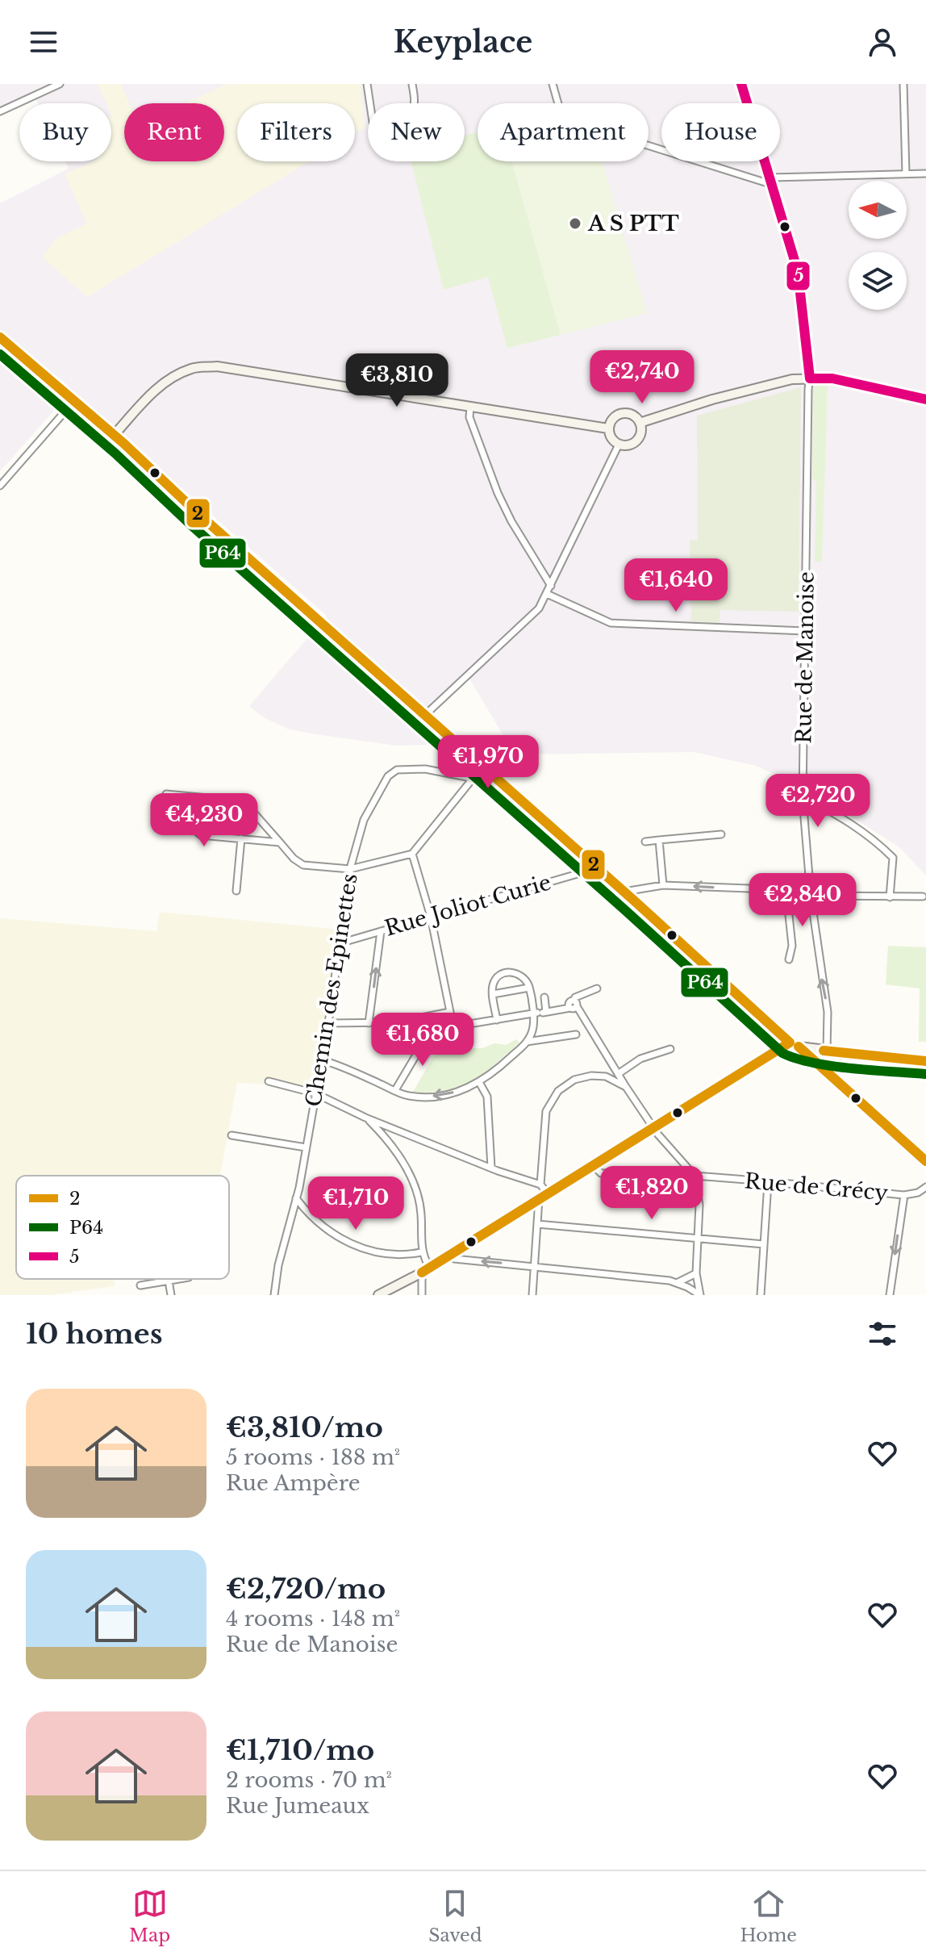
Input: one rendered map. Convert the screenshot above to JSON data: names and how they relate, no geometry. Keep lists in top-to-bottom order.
{
  "streets": {
    "street": [
      "Rue de Manoise",
      "Rue Joliot Curie",
      "Chemin des Epinettes",
      "Rue de Crécy"
    ]
  },
  "crossings": [
    ["Rue Joliot Curie", "Chemin des Epinettes"]
  ],
  "places": ["A S PTT"],
  "lines": ["transit line 5", "transit line 2", "transit line P64"],
  "legend": ["2", "P64", "5"],
  "north": "left",
  "page": {
    "header": "Keyplace",
    "chip": [
      "Buy",
      "Rent",
      "Filters",
      "New",
      "Apartment",
      "House"
    ],
    "price": [
      "€2,740",
      "€3,810",
      "€1,640",
      "€1,970",
      "€2,720",
      "€4,230",
      "€2,840",
      "€1,680",
      "€1,820",
      "€1,710"
    ],
    "heading": "10 homes",
    "list": [
      {
        "name": "€3,810/mo",
        "note": "5 rooms · 188 m² · Rue Ampère"
      },
      {
        "name": "€2,720/mo",
        "note": "4 rooms · 148 m² · Rue de Manoise"
      },
      {
        "name": "€1,710/mo",
        "note": "2 rooms · 70 m² · Rue Jumeaux"
      }
    ],
    "tabs": ["Map", "Saved", "Home"]
  }
}
